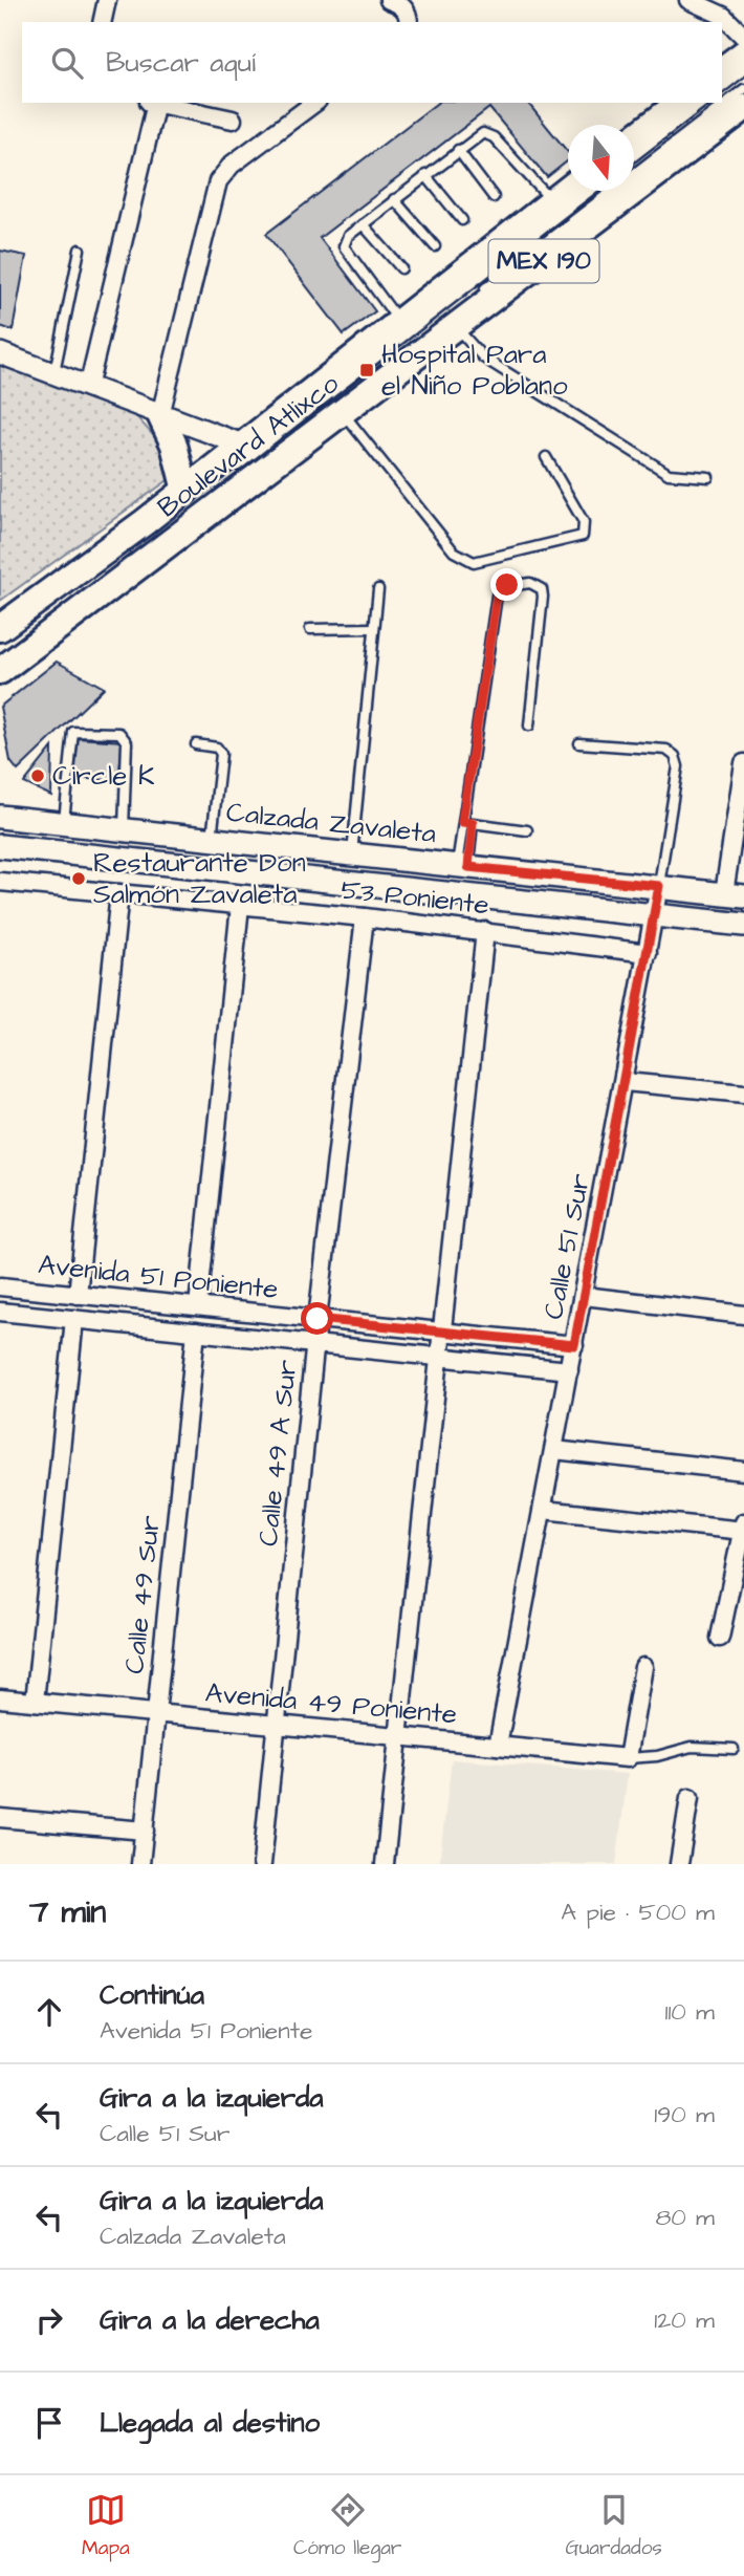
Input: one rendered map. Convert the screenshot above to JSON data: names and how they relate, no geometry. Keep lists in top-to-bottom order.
{
  "streets": {
    "main road": ["MEX 190", "Boulevard Atlixco", "Calzada Zavaleta"],
    "street": [
      "53 Poniente",
      "Calle 51 Sur",
      "Avenida 51 Poniente",
      "Calle 49 A Sur",
      "Calle 49 Sur",
      "Avenida 49 Poniente"
    ]
  },
  "crossings": [
    ["Calzada Zavaleta", "Calle 51 Sur"],
    ["53 Poniente", "Calle 51 Sur"],
    ["53 Poniente", "Calle 49 A Sur"],
    ["Calle 51 Sur", "Avenida 51 Poniente"],
    ["Calle 51 Sur", "Avenida 49 Poniente"],
    ["Avenida 51 Poniente", "Calle 49 A Sur"],
    ["Avenida 51 Poniente", "Calle 49 Sur"],
    ["Calle 49 A Sur", "Avenida 49 Poniente"],
    ["Calle 49 Sur", "Avenida 49 Poniente"]
  ],
  "places": {
    "transit": ["Hospital Para el Niño Poblano"],
    "other": ["Circle K", "Restaurante Don Salmón Zavaleta"]
  },
  "north": "bottom",
  "page": {
    "search": "Buscar aquí",
    "heading": ["7 min", "A pie · 500 m"],
    "list": [
      ["Continúa", "Avenida 51 Poniente", "110 m"],
      ["Gira a la izquierda", "Calle 51 Sur", "190 m"],
      ["Gira a la izquierda", "Calzada Zavaleta", "80 m"],
      ["Gira a la derecha", "120 m"],
      "Llegada al destino"
    ],
    "nav": ["Mapa", "Cómo llegar", "Guardados"]
  }
}
